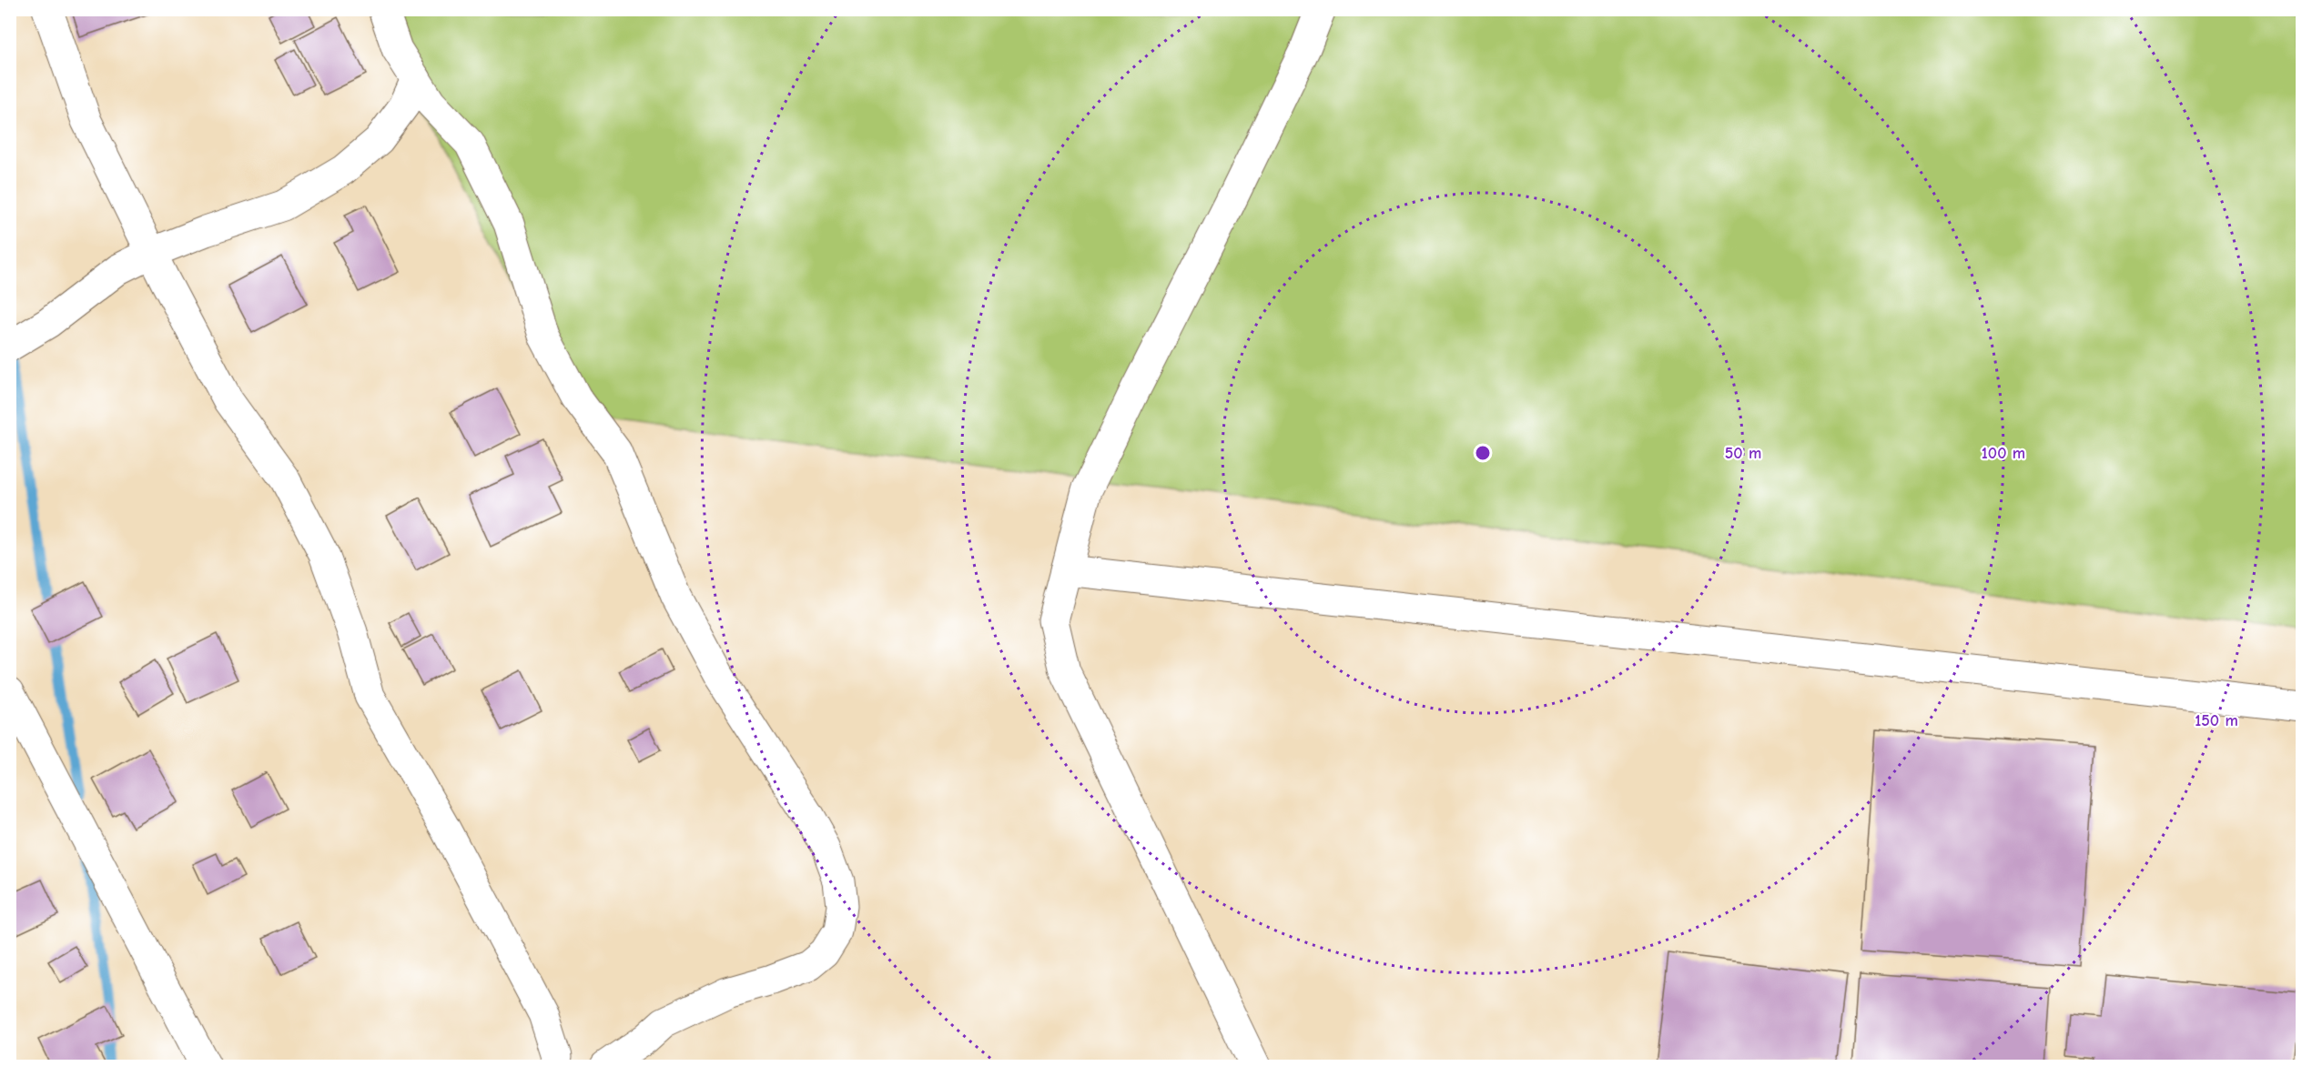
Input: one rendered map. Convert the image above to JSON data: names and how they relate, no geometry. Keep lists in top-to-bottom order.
{
  "rings": ["50 m", "100 m", "150 m"]
}
